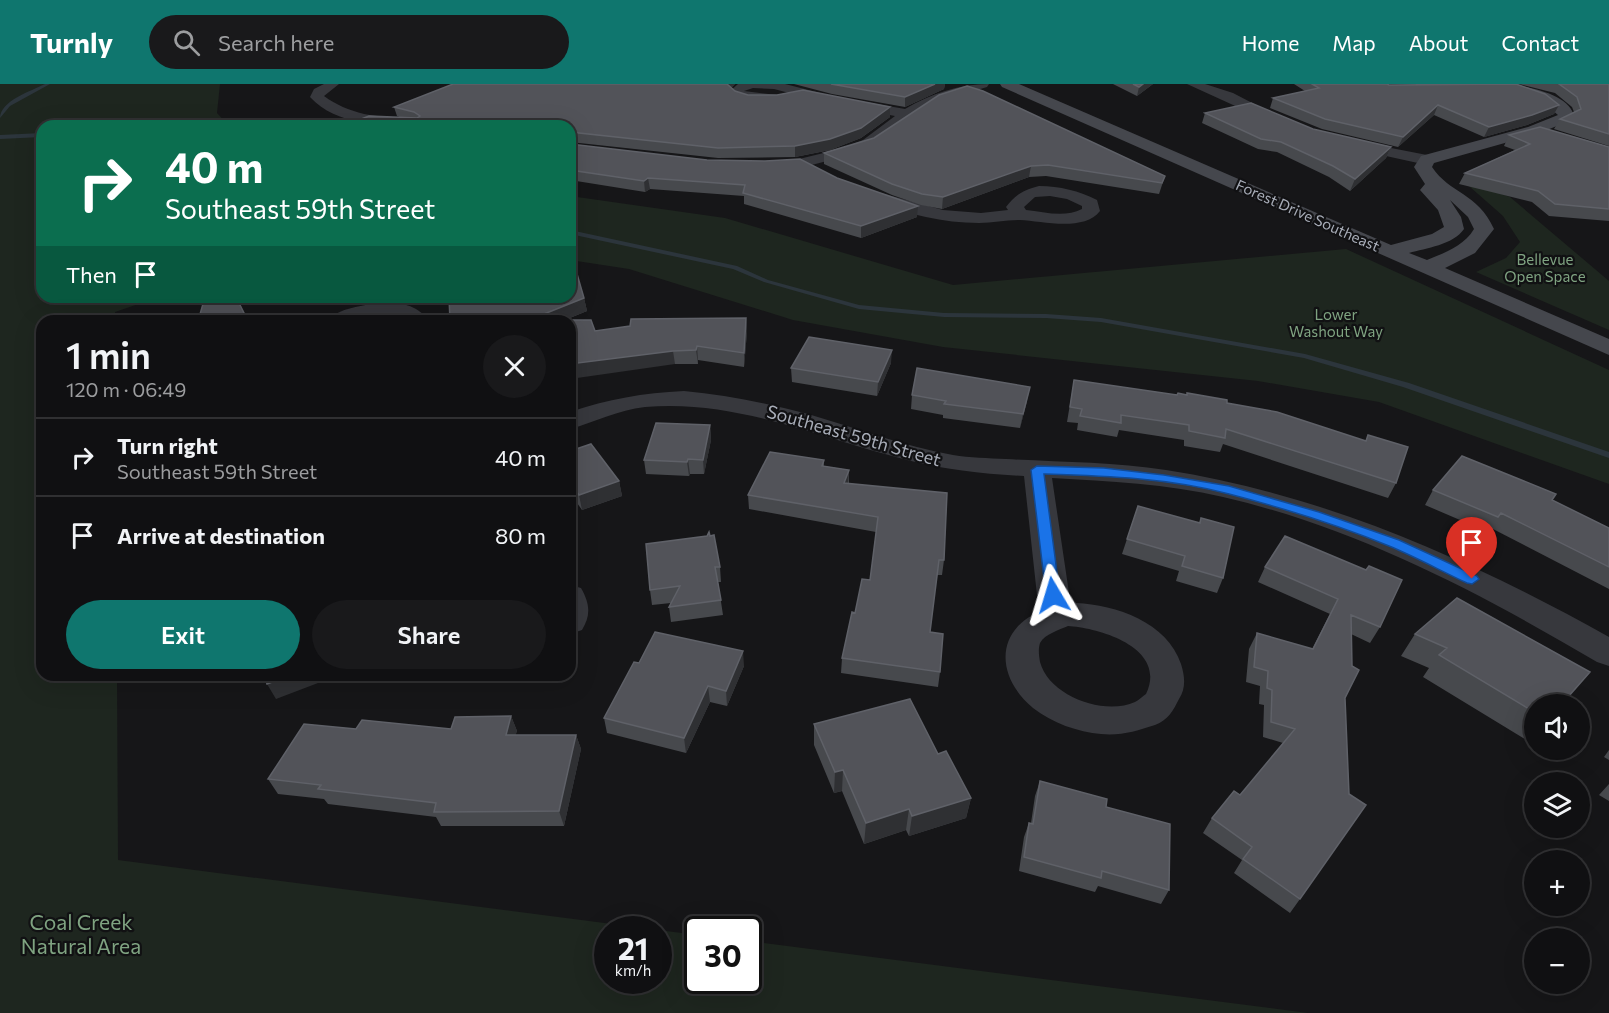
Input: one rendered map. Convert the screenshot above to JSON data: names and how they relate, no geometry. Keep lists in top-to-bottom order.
{
  "streets": {
    "street": ["Forest Drive Southeast", "Southeast 59th Street"]
  },
  "parks": ["Bellevue Open Space", "Lower Washout Way", "Coal Creek Natural Area"],
  "page": {
    "header": "Turnly",
    "search": "Search here",
    "nav": [
      "Home",
      "Map",
      "About",
      "Contact"
    ],
    "turn": ["40 m", "Southeast 59th Street"],
    "then": "Then",
    "heading": ["1 min", "120 m · 06:49"],
    "list": [
      {
        "name": "Turn right",
        "note": "Southeast 59th Street",
        "value": "40 m"
      },
      {
        "name": "Arrive at destination",
        "value": "80 m"
      }
    ],
    "buttons": ["Exit", "Share"],
    "map_buttons": ["+", "−"],
    "speed": "21 km/h",
    "limit": "30"
  }
}
